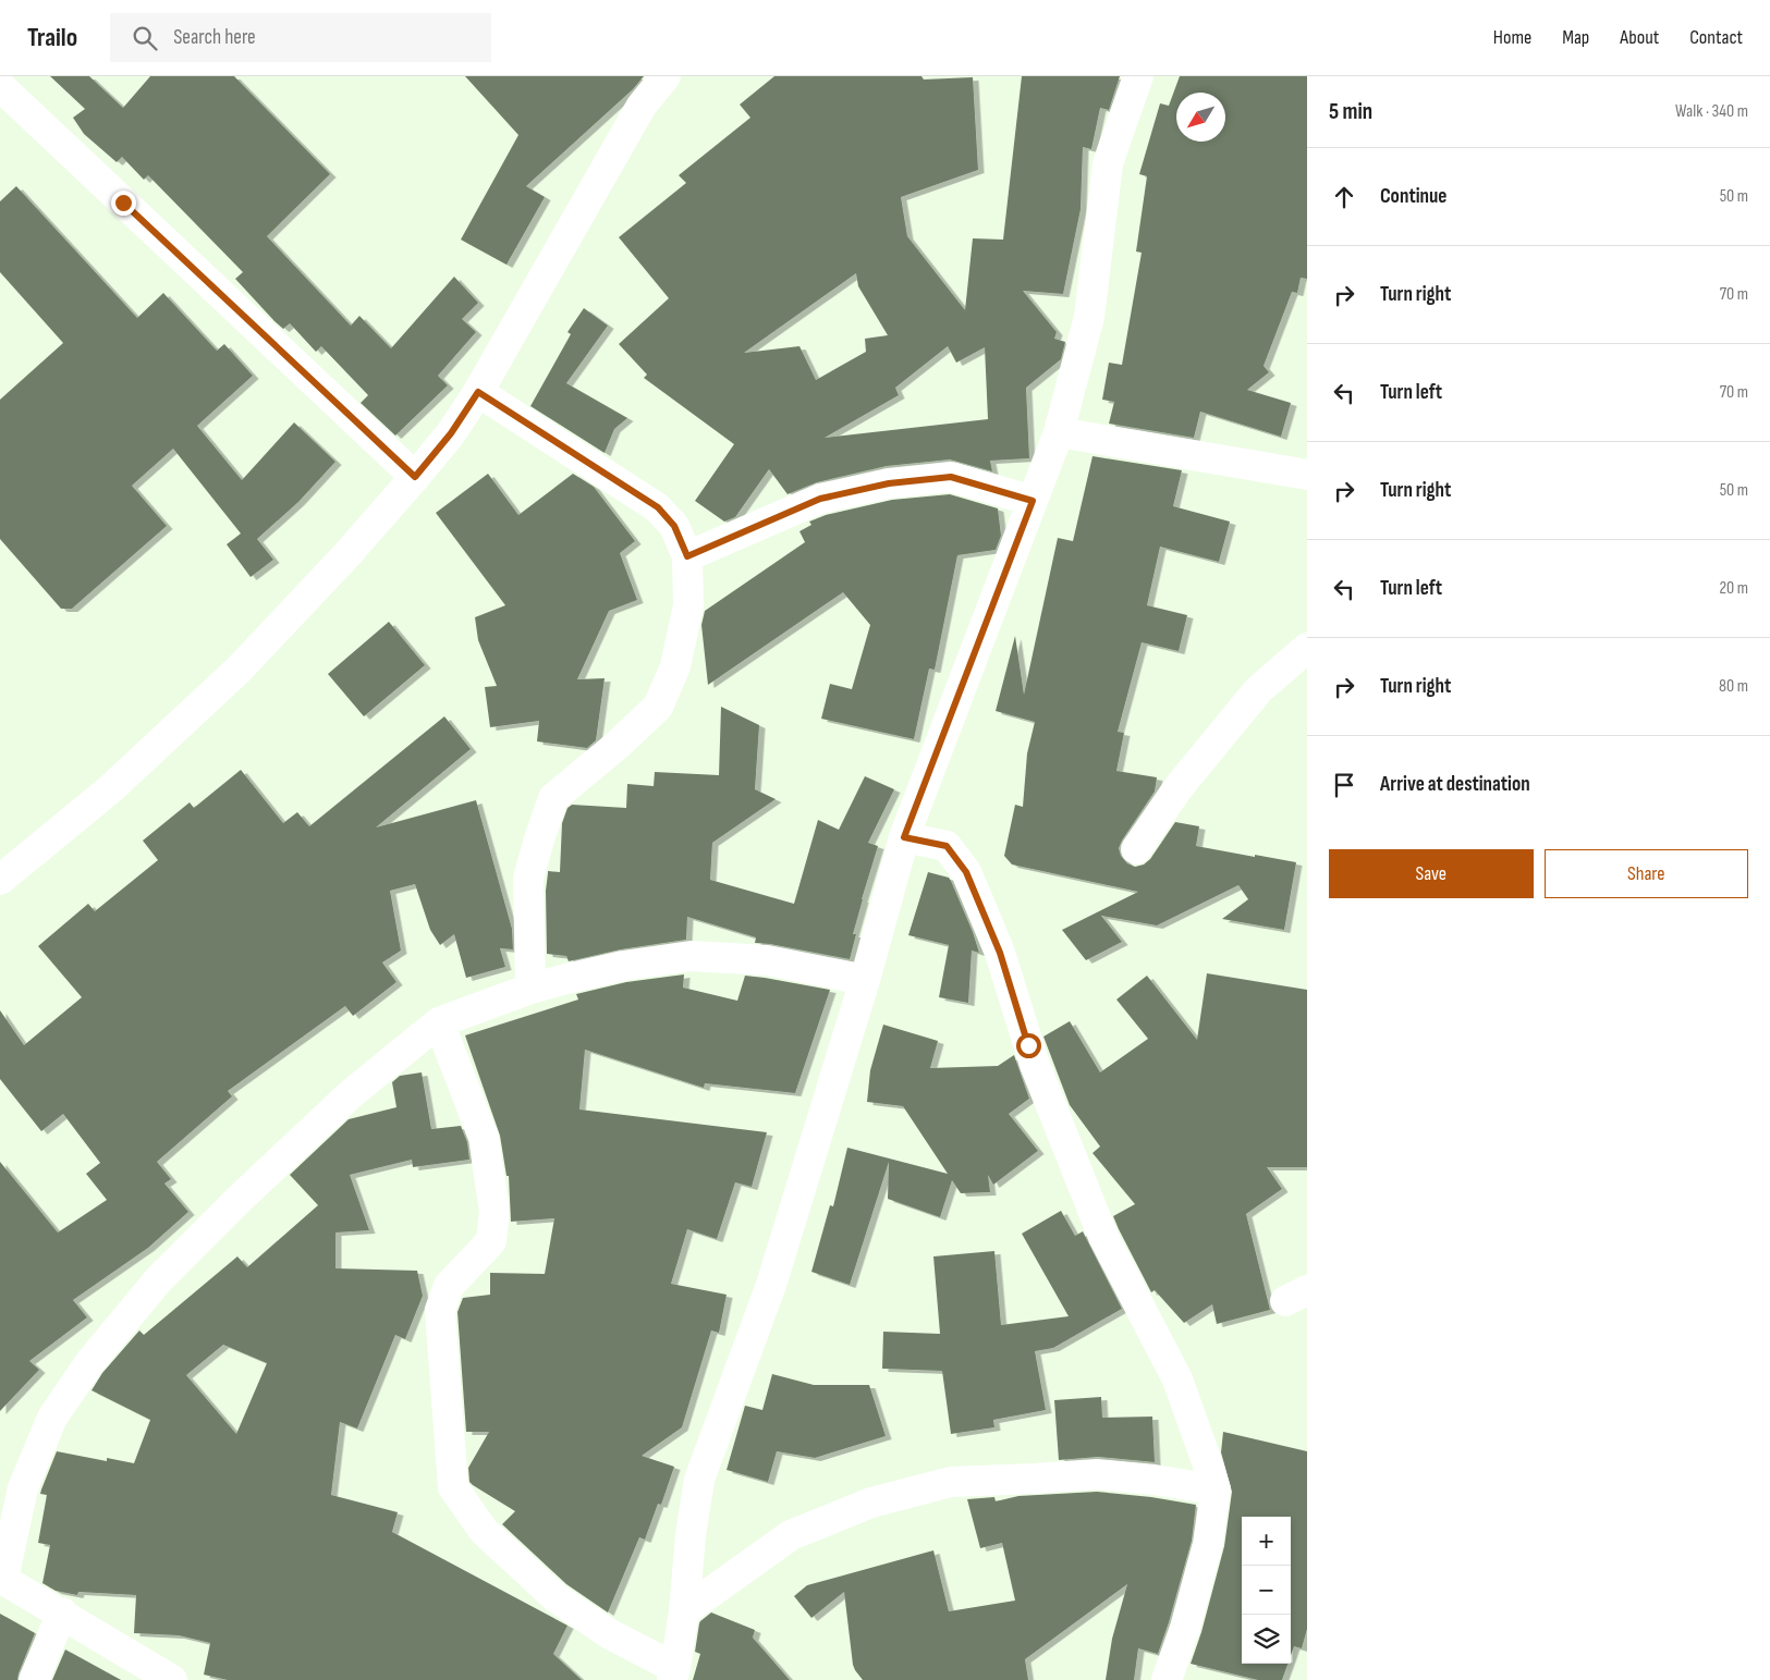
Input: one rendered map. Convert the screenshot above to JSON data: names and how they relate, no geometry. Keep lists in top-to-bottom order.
{
  "north": "bottom left",
  "page": {
    "header": "Trailo",
    "search": "Search here",
    "nav": [
      "Home",
      "Map",
      "About",
      "Contact"
    ],
    "heading": ["5 min", "Walk · 340 m"],
    "list": [
      ["Continue", "50 m"],
      ["Turn right", "70 m"],
      ["Turn left", "70 m"],
      ["Turn right", "50 m"],
      ["Turn left", "20 m"],
      ["Turn right", "80 m"],
      "Arrive at destination"
    ],
    "buttons": ["Save", "Share"],
    "map_buttons": ["+", "−"]
  }
}
